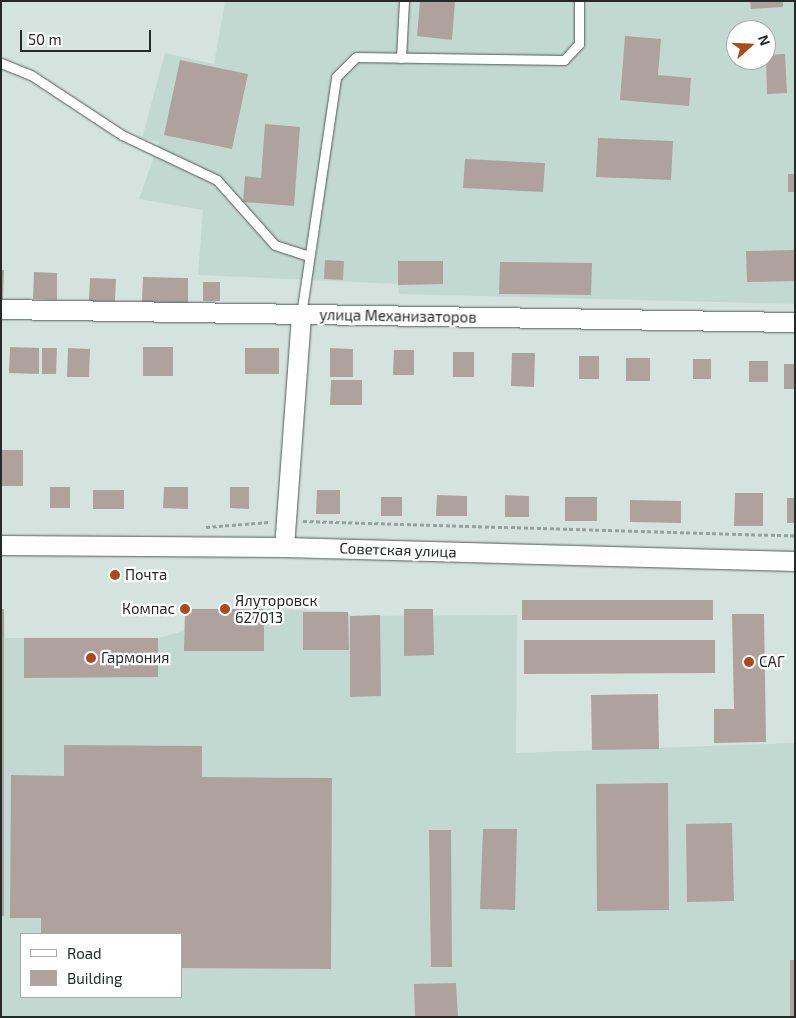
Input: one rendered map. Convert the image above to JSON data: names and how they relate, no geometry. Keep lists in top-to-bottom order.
{
  "streets": {
    "street": ["улица Механизаторов", "Советская улица"]
  },
  "places": [
    "Почта",
    "Компас",
    "Ялуторовск 627013",
    "Гармония",
    "САГ"
  ],
  "legend": ["Road", "Building"],
  "scale_bar": "50 m",
  "north": "right"
}
